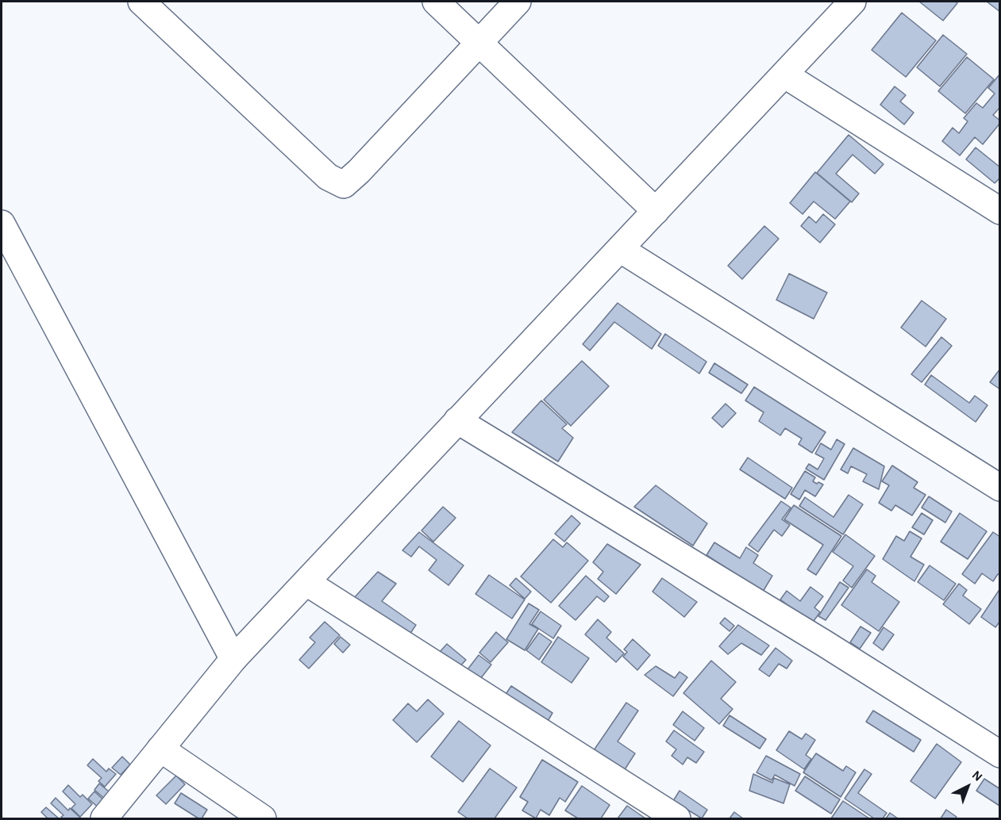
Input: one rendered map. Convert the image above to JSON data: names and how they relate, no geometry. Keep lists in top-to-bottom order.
{
  "north": "top right"
}
